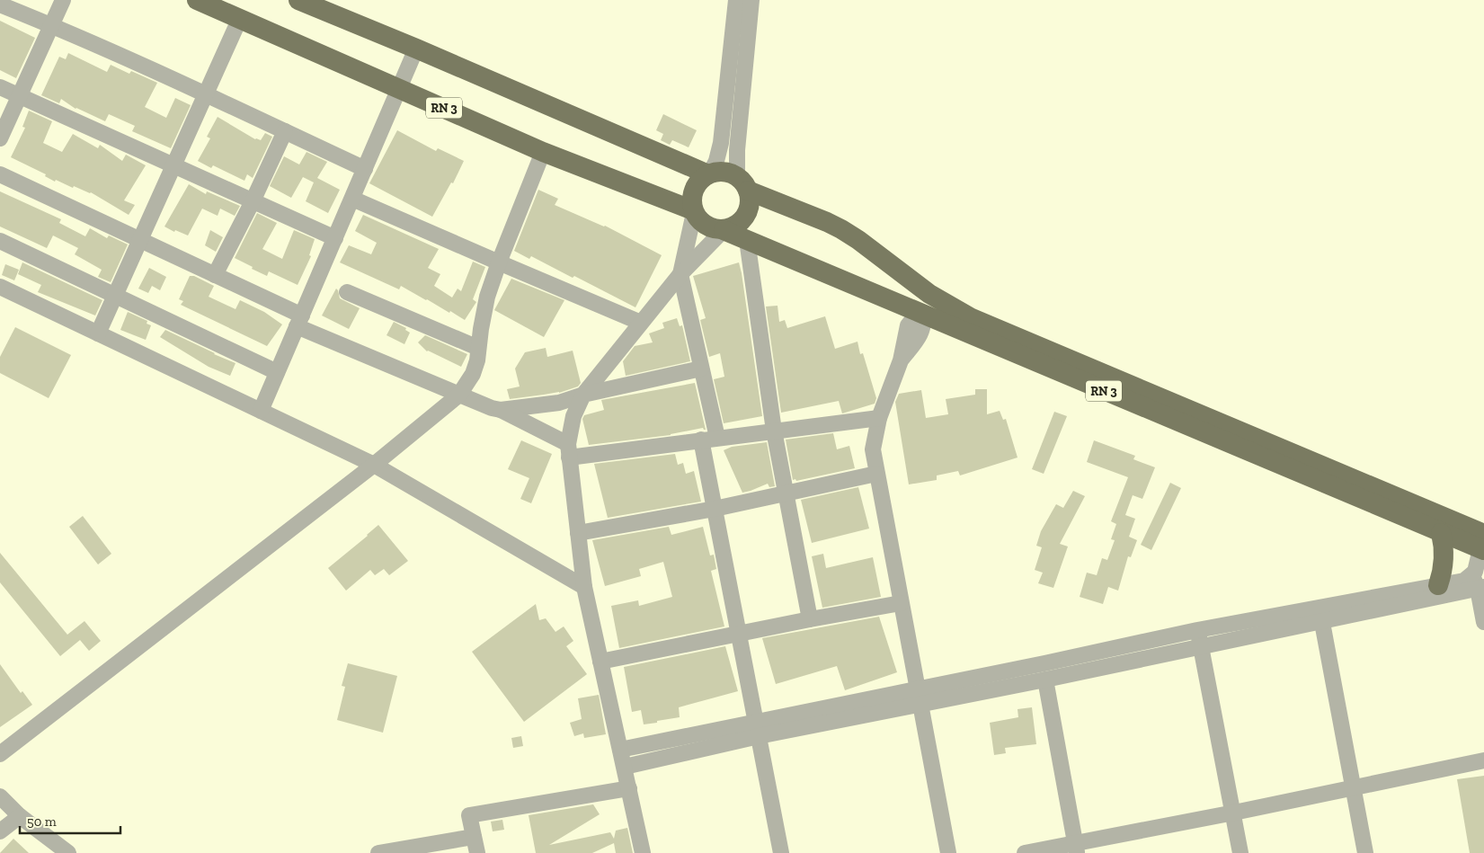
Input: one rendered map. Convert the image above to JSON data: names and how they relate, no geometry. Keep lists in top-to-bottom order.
{
  "streets": {
    "main road": ["RN 3"]
  },
  "scale_bar": "50 m"
}
